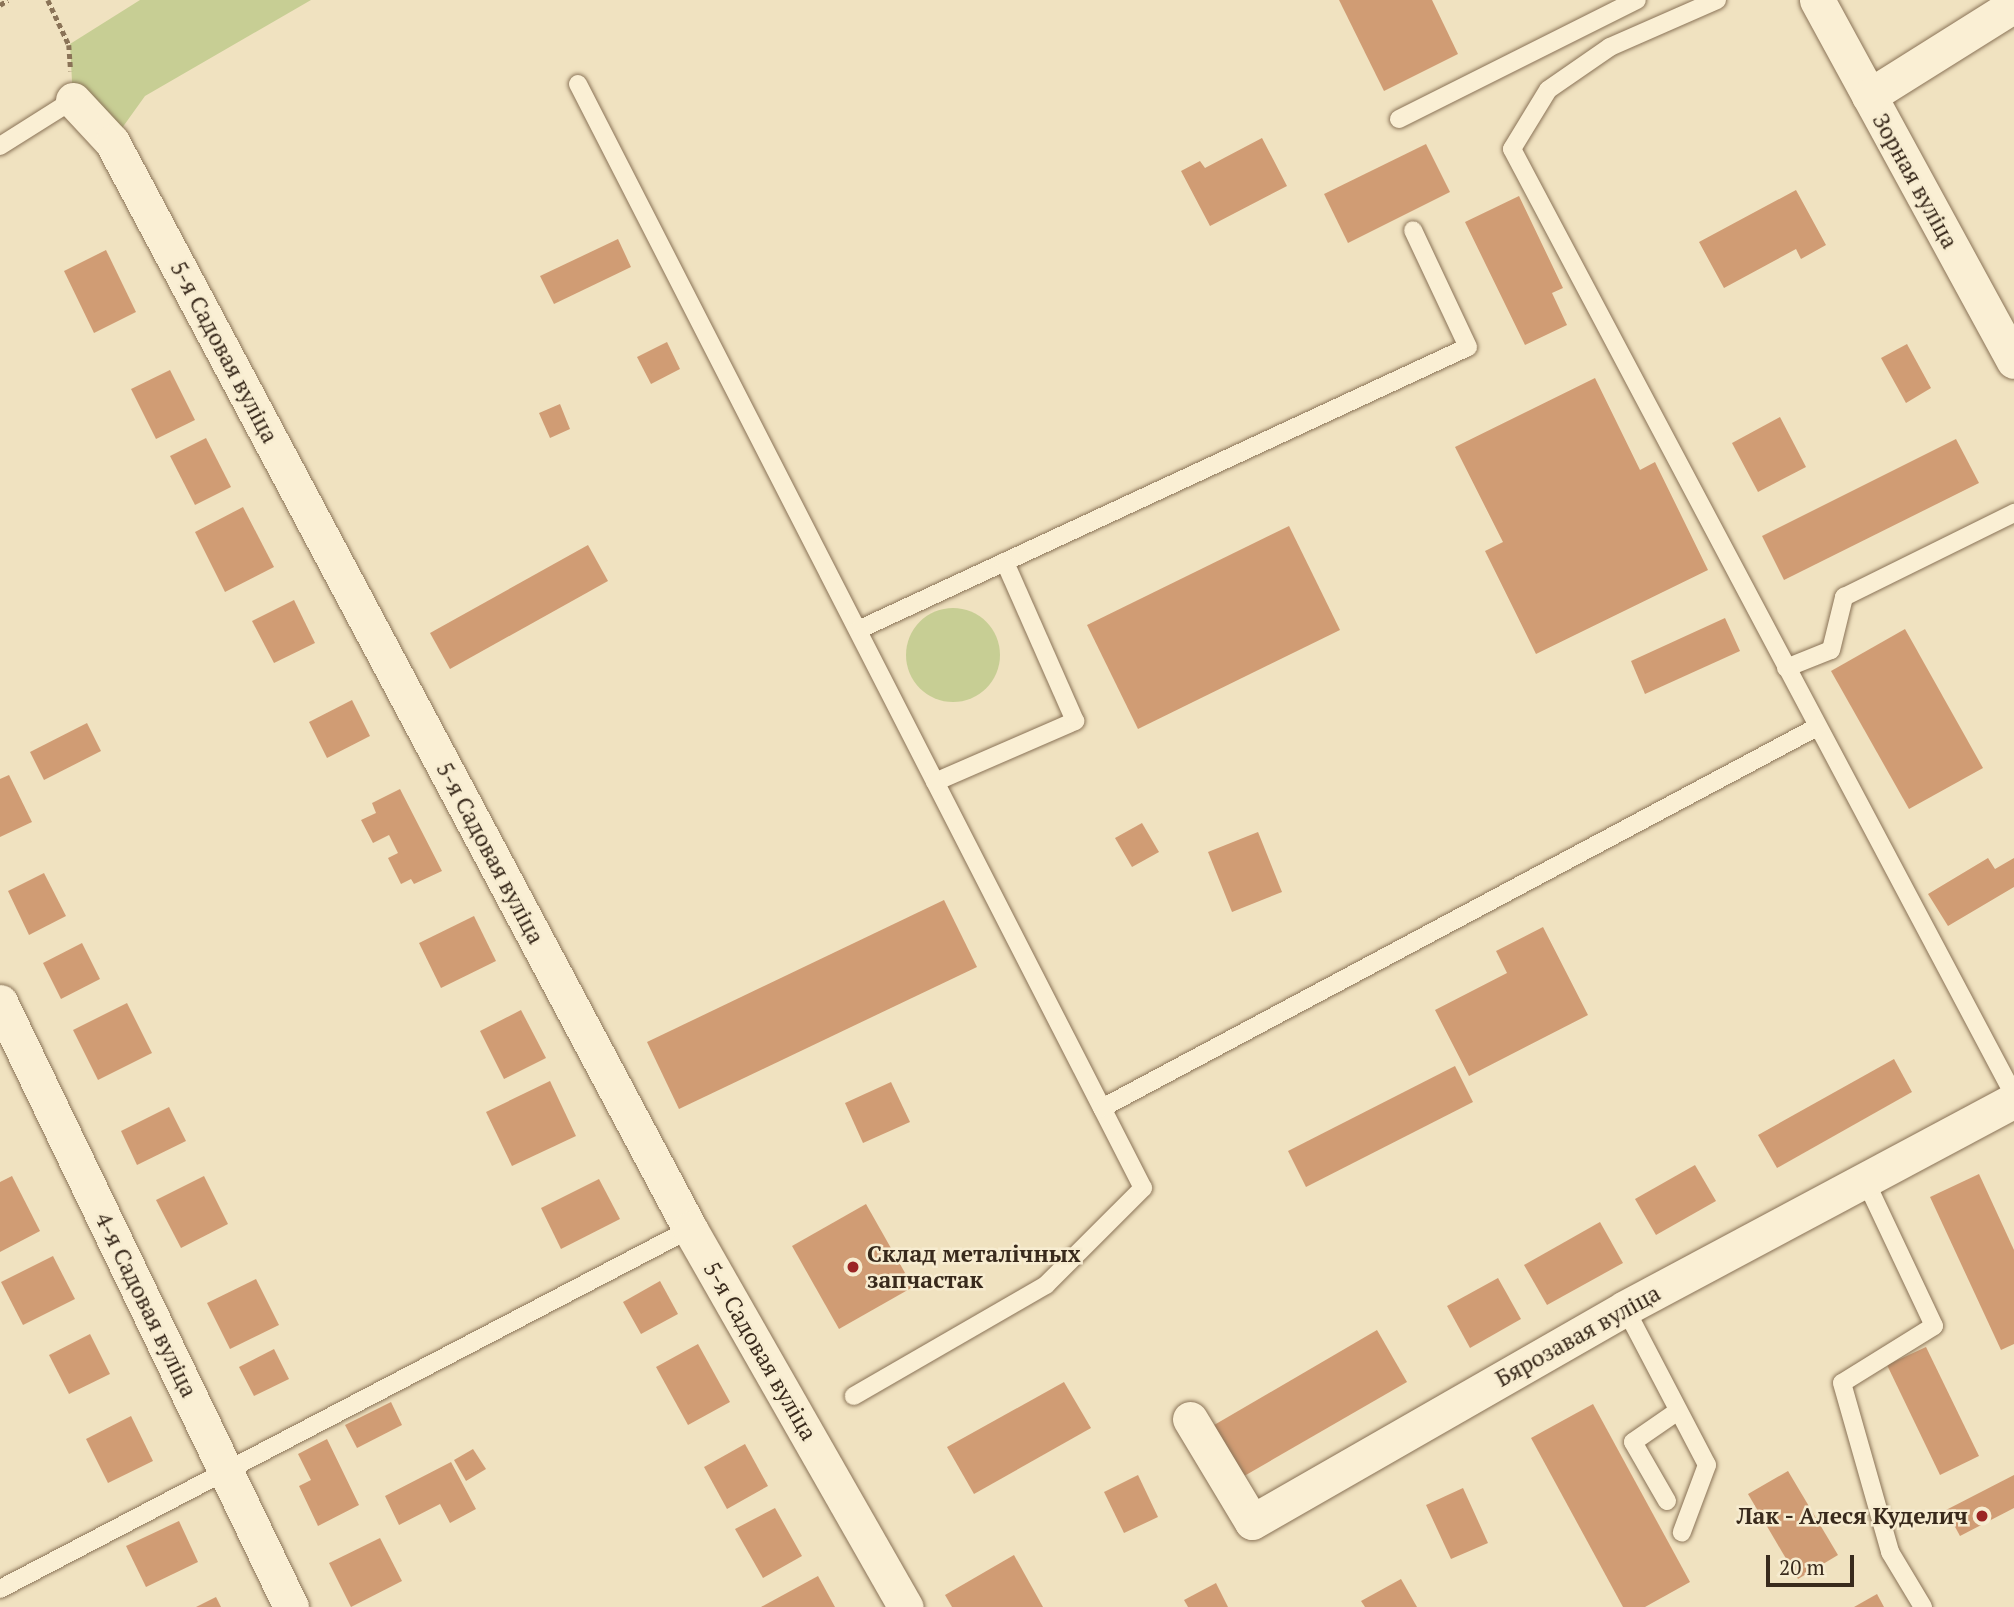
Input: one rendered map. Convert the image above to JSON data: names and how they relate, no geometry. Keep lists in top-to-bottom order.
{
  "streets": {
    "street": [
      "Зорная вуліца",
      "5-я Садовая вуліца",
      "4-я Садовая вуліца",
      "Бярозавая вуліца"
    ]
  },
  "places": ["Склад металічных запчастак", "Лак - Алеся Куделич"],
  "scale_bar": "20 m"
}
